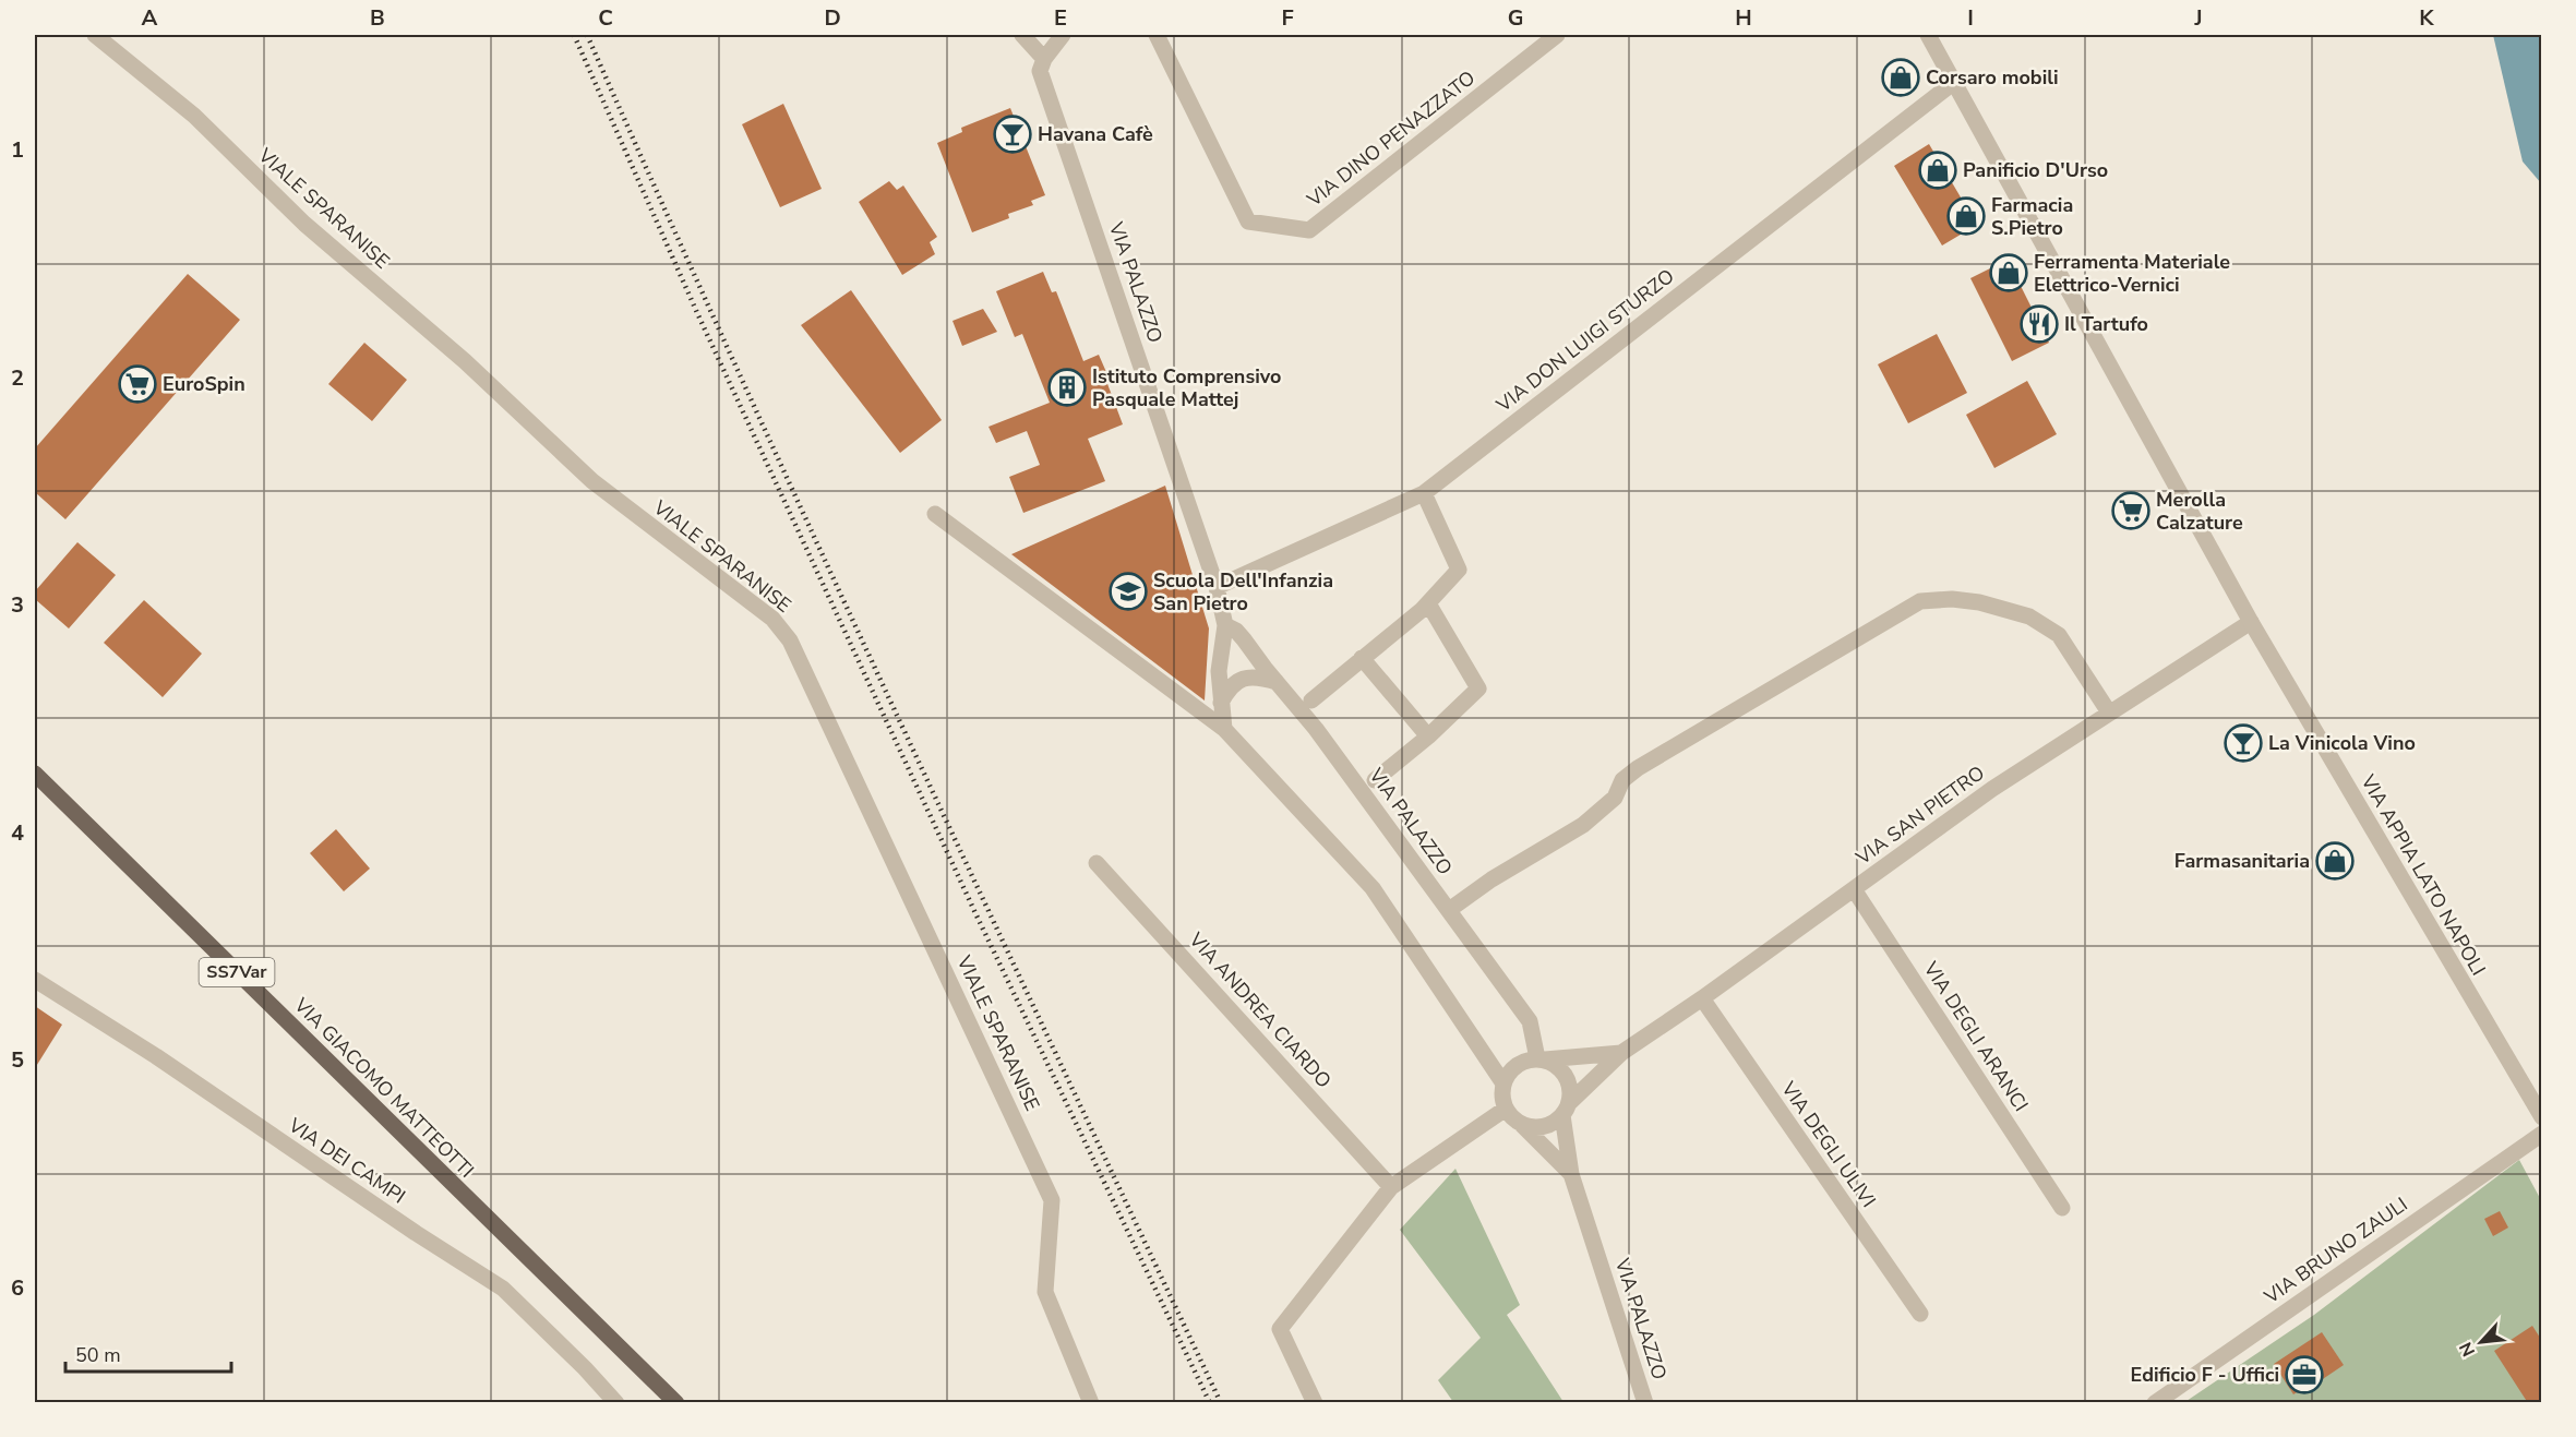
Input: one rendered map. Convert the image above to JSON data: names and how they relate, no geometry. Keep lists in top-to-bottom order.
{
  "streets": {
    "main road": ["SS7Var", "VIA GIACOMO MATTEOTTI"],
    "street": [
      "VIA DINO PENAZZATO",
      "VIALE SPARANISE",
      "VIA PALAZZO",
      "VIA DON LUIGI STURZO",
      "VIA SAN PIETRO",
      "VIA APPIA LATO NAPOLI",
      "VIA ANDREA CIARDO",
      "VIA DEGLI ARANCI",
      "VIA DEGLI ULIVI",
      "VIA DEI CAMPI",
      "VIA BRUNO ZAULI"
    ]
  },
  "crossings": [
    ["VIA PALAZZO", "VIA DON LUIGI STURZO"],
    ["VIA PALAZZO", "VIA SAN PIETRO"],
    ["VIA DON LUIGI STURZO", "VIA APPIA LATO NAPOLI"],
    ["VIA SAN PIETRO", "VIA APPIA LATO NAPOLI"],
    ["VIA SAN PIETRO", "VIA DEGLI ARANCI"],
    ["VIA SAN PIETRO", "VIA DEGLI ULIVI"]
  ],
  "places": {
    "shop": [
      "Corsaro mobili",
      "Panificio D'Urso",
      "Farmacia S.Pietro",
      "Ferramenta Materiale Elettrico-Vernici",
      "Farmasanitaria"
    ],
    "bar": ["Havana Cafè", "La Vinicola Vino"],
    "restaurant": ["Il Tartufo"],
    "supermarket": ["EuroSpin", "Merolla Calzature"],
    "building": ["Istituto Comprensivo Pasquale Mattej"],
    "school or university": ["Scuola Dell'Infanzia San Pietro"],
    "office": ["Edificio F - Uffici"]
  },
  "scale_bar": "50 m",
  "north": "bottom left",
  "grid": {
    "columns": [
      "A",
      "B",
      "C",
      "D",
      "E",
      "F",
      "G",
      "H",
      "I",
      "J",
      "K"
    ],
    "rows": [
      "1",
      "2",
      "3",
      "4",
      "5",
      "6"
    ]
  }
}
